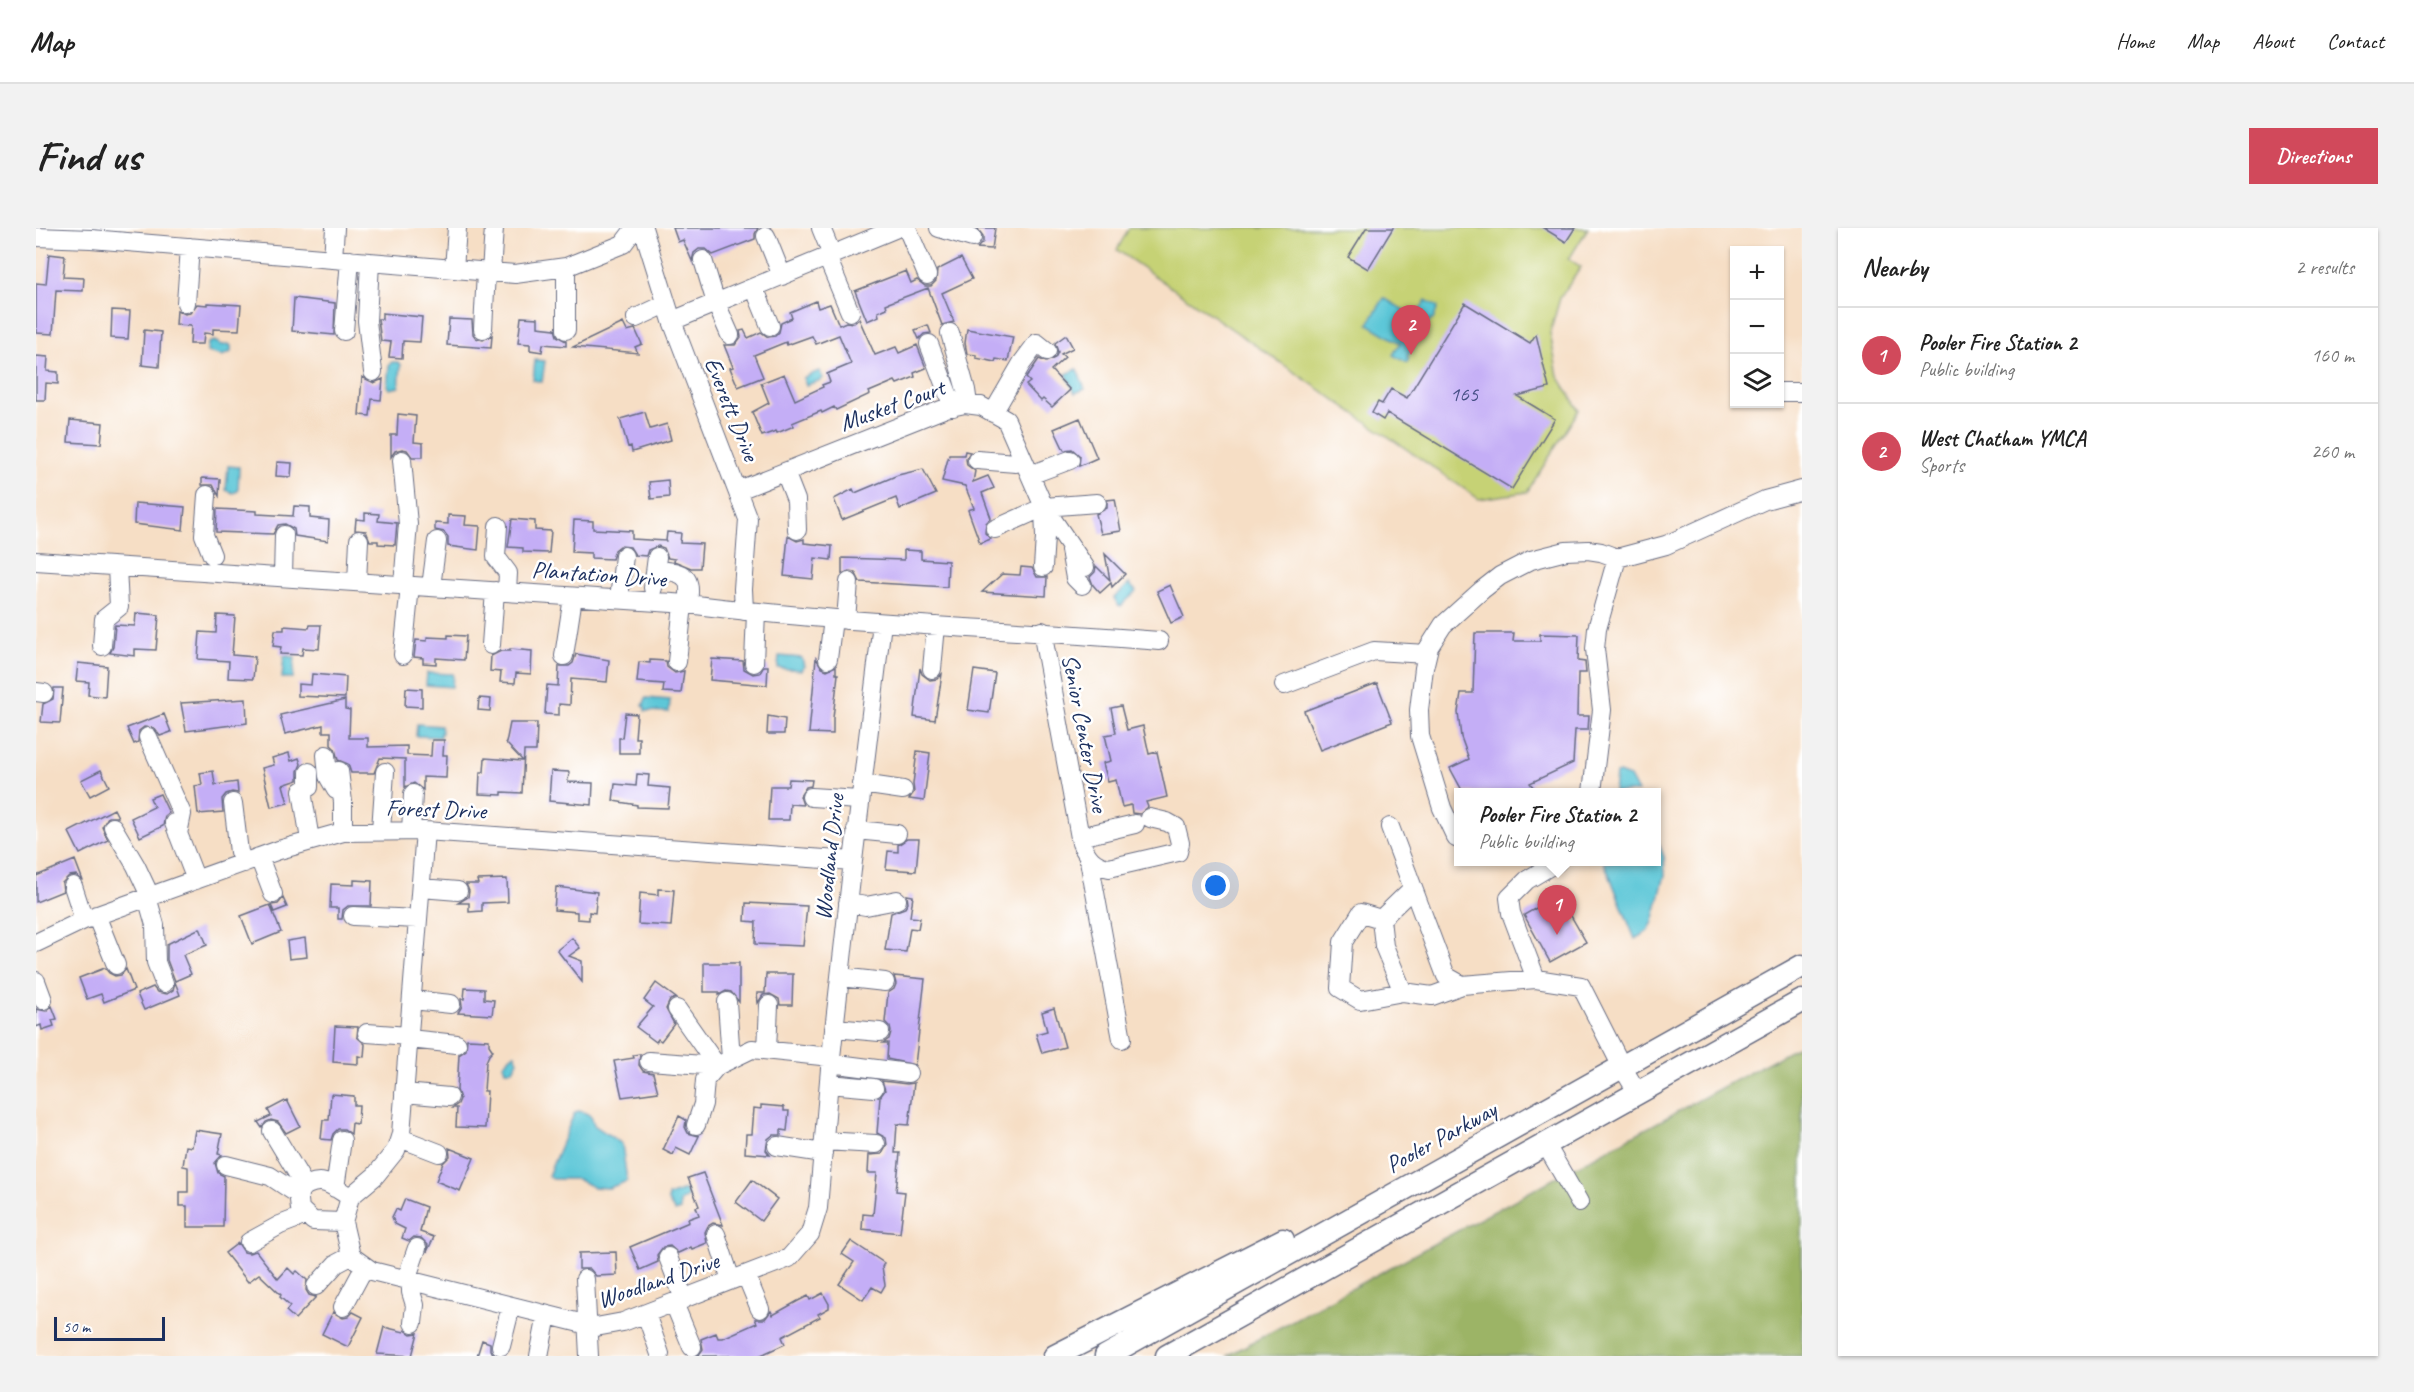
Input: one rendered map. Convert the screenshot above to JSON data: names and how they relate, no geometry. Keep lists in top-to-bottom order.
{
  "streets": {
    "main road": ["Pooler Parkway"],
    "street": [
      "Musket Court",
      "Everett Drive",
      "Plantation Drive",
      "Senior Center Drive",
      "Forest Drive",
      "Woodland Drive"
    ]
  },
  "crossings": [
    ["Musket Court", "Everett Drive"],
    ["Everett Drive", "Plantation Drive"],
    ["Plantation Drive", "Senior Center Drive"],
    ["Plantation Drive", "Woodland Drive"],
    ["Forest Drive", "Woodland Drive"]
  ],
  "house_numbers": ["165"],
  "scale_bar": "50 m",
  "page": {
    "header": "Map",
    "nav": [
      "Home",
      "Map",
      "About",
      "Contact"
    ],
    "buttons": "Directions",
    "title": "Find us",
    "heading": ["Nearby", "2 results"],
    "map_buttons": ["+", "−"],
    "pins": ["2", "1"],
    "list": [
      {
        "mark": "1",
        "name": "Pooler Fire Station 2",
        "note": "Public building",
        "value": "160 m"
      },
      {
        "mark": "2",
        "name": "West Chatham YMCA",
        "note": "Sports",
        "value": "260 m"
      }
    ],
    "popup": ["Pooler Fire Station 2", "Public building"],
    "scale": "50 m"
  }
}
